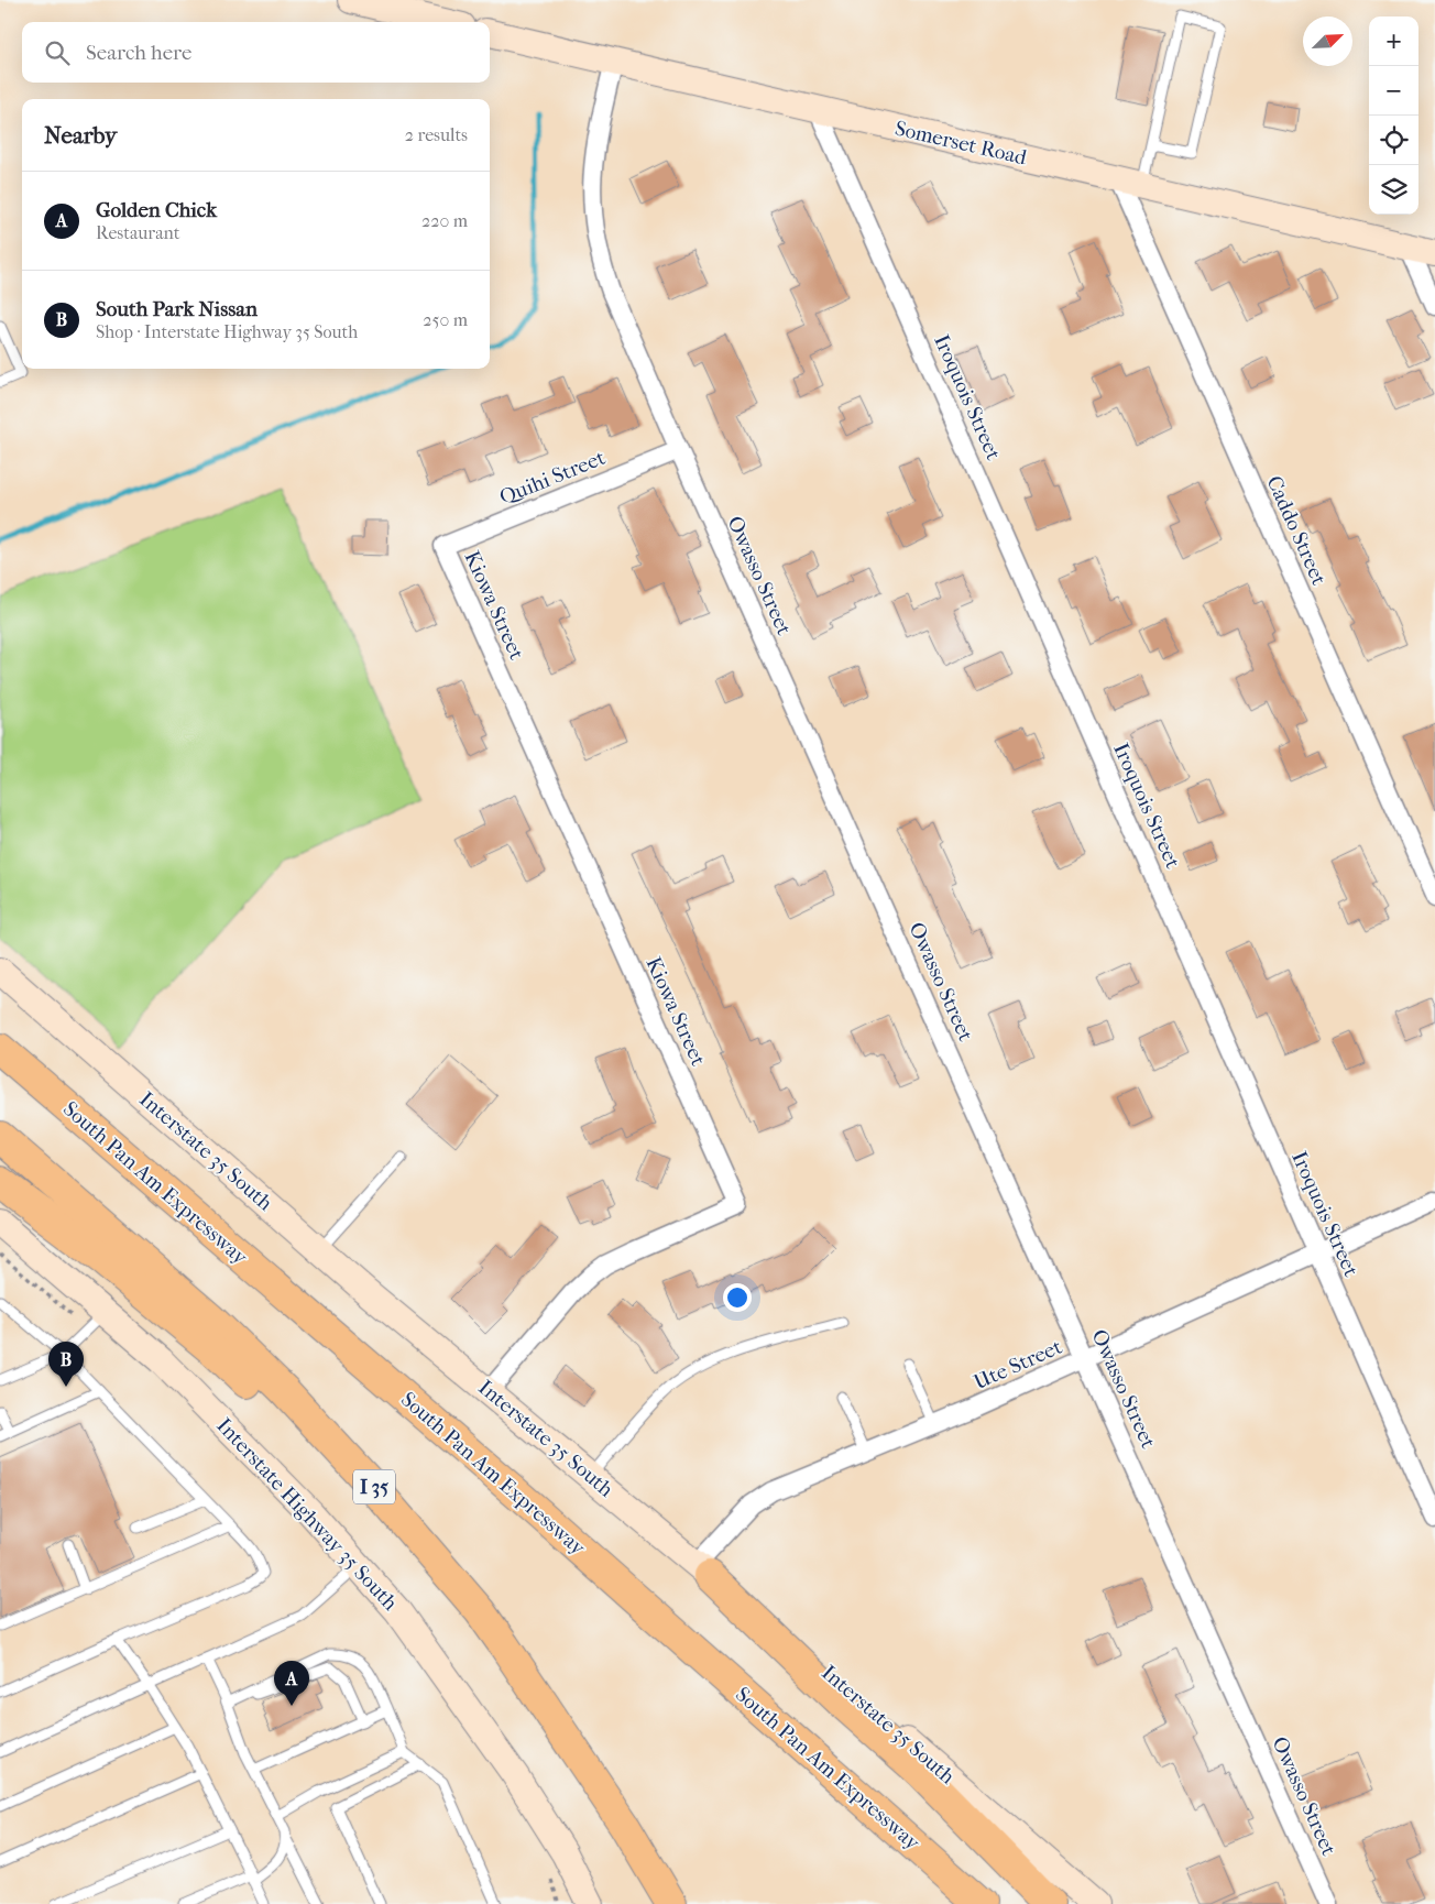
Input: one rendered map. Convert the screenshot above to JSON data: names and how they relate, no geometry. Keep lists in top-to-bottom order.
{
  "streets": {
    "highway": ["South Pan Am Expressway", "I 35"],
    "main road": ["Somerset Road", "Interstate 35 South", "Interstate Highway 35 South"],
    "street": [
      "Iroquois Street",
      "Quihi Street",
      "Caddo Street",
      "Owasso Street",
      "Kiowa Street",
      "Ute Street"
    ]
  },
  "crossings": [
    ["Somerset Road", "Iroquois Street"],
    ["Somerset Road", "Caddo Street"],
    ["Somerset Road", "Owasso Street"],
    ["Iroquois Street", "Ute Street"],
    ["Quihi Street", "Owasso Street"],
    ["Quihi Street", "Kiowa Street"],
    ["Owasso Street", "Ute Street"],
    ["Kiowa Street", "Interstate 35 South"],
    ["Interstate 35 South", "Ute Street"]
  ],
  "north": "top right",
  "page": {
    "map_buttons": ["+", "−"],
    "search": "Search here",
    "heading": ["Nearby", "2 results"],
    "list": [
      {
        "mark": "A",
        "name": "Golden Chick",
        "note": "Restaurant",
        "value": "220 m"
      },
      {
        "mark": "B",
        "name": "South Park Nissan",
        "note": "Shop · Interstate Highway 35 South",
        "value": "250 m"
      }
    ],
    "pins": ["B", "A"]
  }
}
